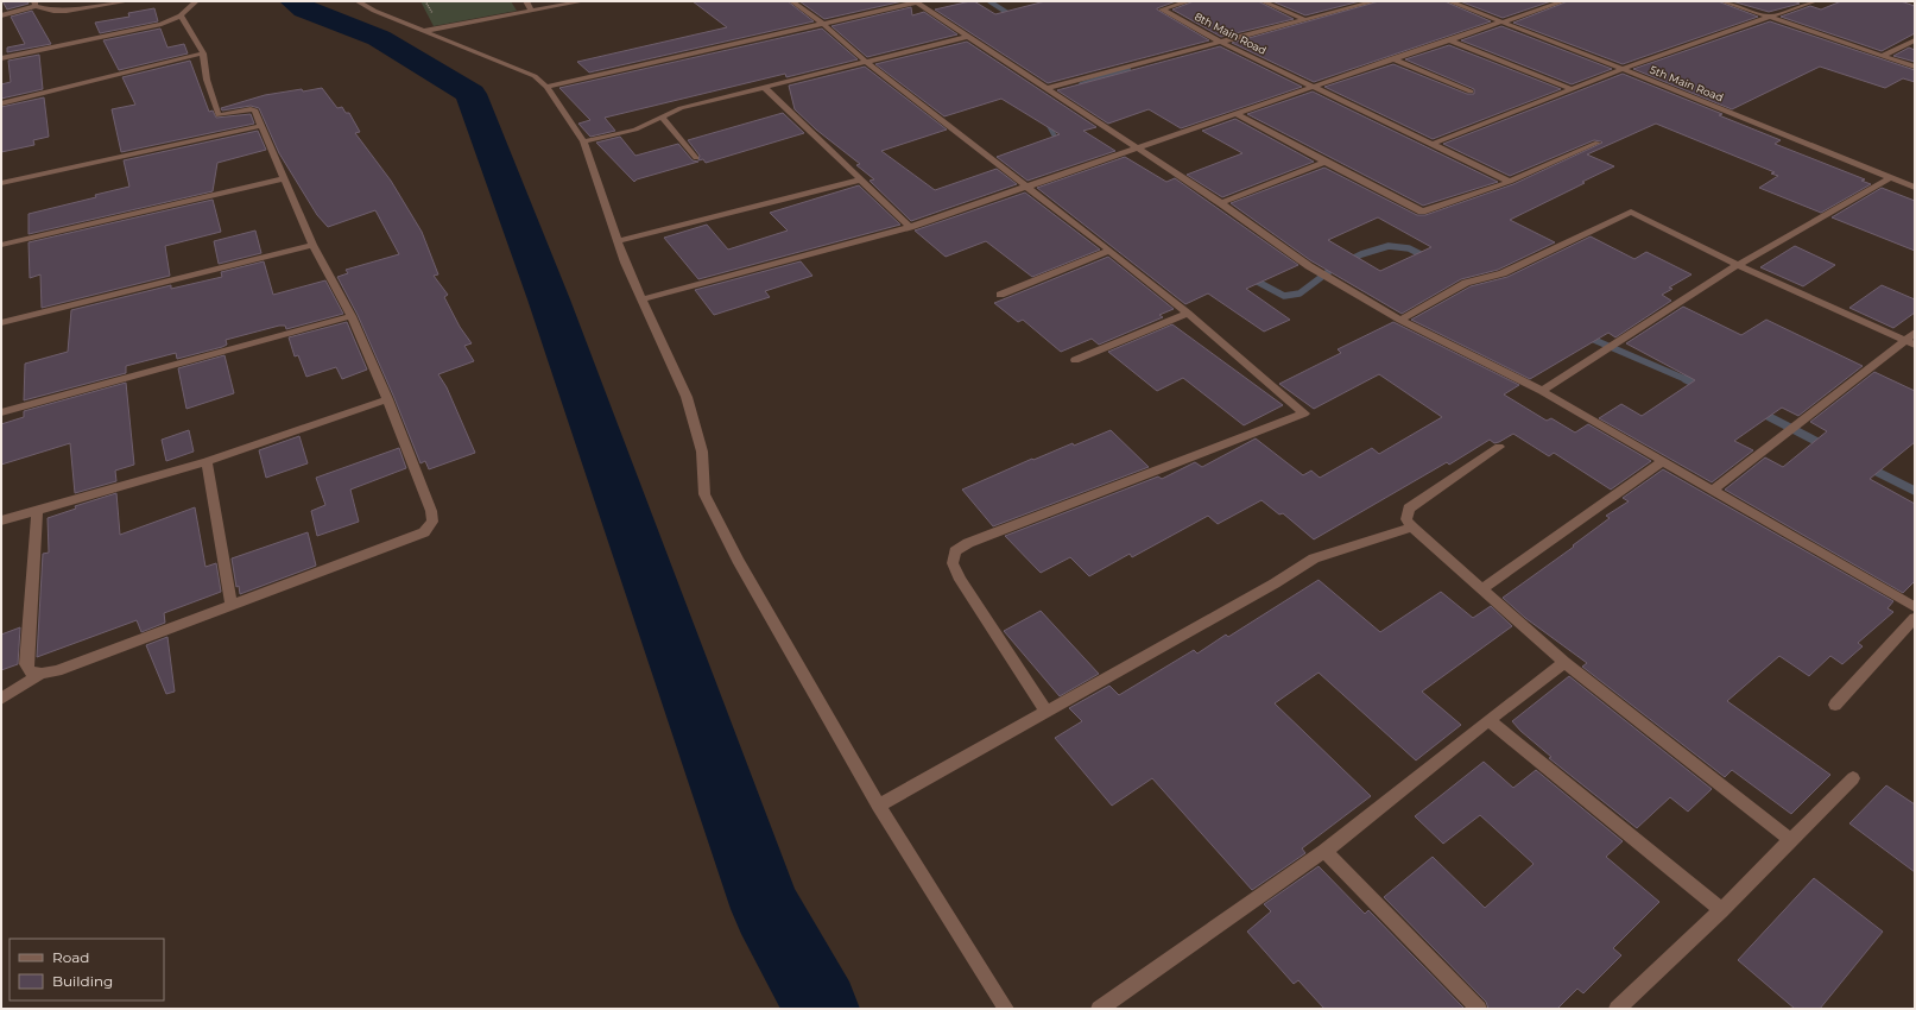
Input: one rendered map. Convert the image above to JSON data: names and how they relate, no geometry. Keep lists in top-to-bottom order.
{
  "streets": {
    "street": ["8th Main Road", "5th Main Road"]
  },
  "legend": ["Road", "Building"]
}
